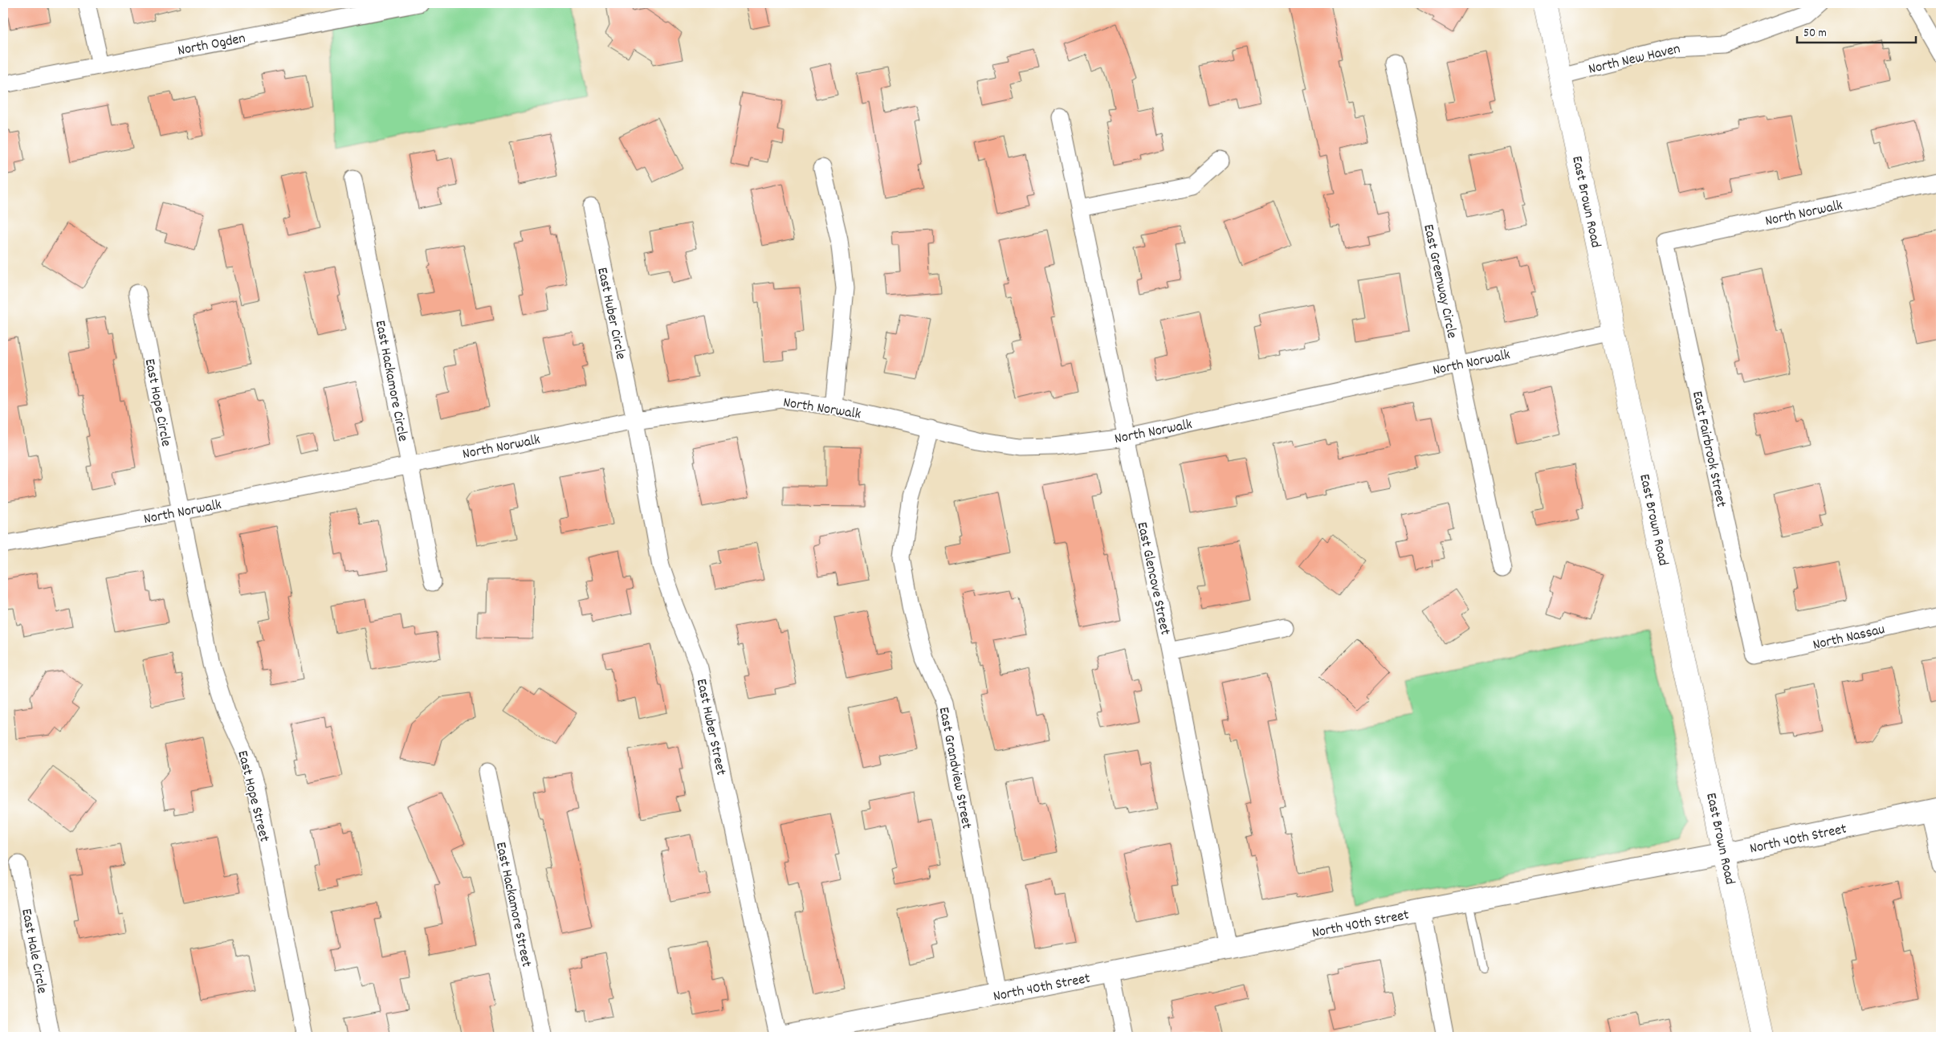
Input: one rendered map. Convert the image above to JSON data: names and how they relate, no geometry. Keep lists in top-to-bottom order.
{
  "streets": {
    "main road": ["East Brown Road"],
    "street": [
      "North Ogden",
      "North New Haven",
      "North Norwalk",
      "East Greenway Circle",
      "East Huber Circle",
      "East Hackamore Circle",
      "East Hope Circle",
      "East Fairbrook Street",
      "East Glencove Street",
      "North Nassau",
      "East Huber Street",
      "East Grandview Street",
      "East Hope Street",
      "North 40th Street",
      "East Hackamore Street",
      "East Hale Circle"
    ]
  },
  "crossings": [
    ["North New Haven", "East Brown Road"],
    ["East Brown Road", "North Norwalk"],
    ["East Brown Road", "North 40th Street"],
    ["North Norwalk", "East Greenway Circle"],
    ["North Norwalk", "East Huber Circle"],
    ["North Norwalk", "East Hackamore Circle"],
    ["North Norwalk", "East Hope Circle"],
    ["North Norwalk", "East Fairbrook Street"],
    ["North Norwalk", "East Glencove Street"],
    ["North Norwalk", "East Huber Street"],
    ["North Norwalk", "East Grandview Street"],
    ["North Norwalk", "East Hope Street"],
    ["East Huber Circle", "East Huber Street"],
    ["East Hope Circle", "East Hope Street"],
    ["East Fairbrook Street", "North Nassau"],
    ["East Glencove Street", "North 40th Street"],
    ["East Huber Street", "North 40th Street"],
    ["East Grandview Street", "North 40th Street"]
  ],
  "scale_bar": "50 m"
}
